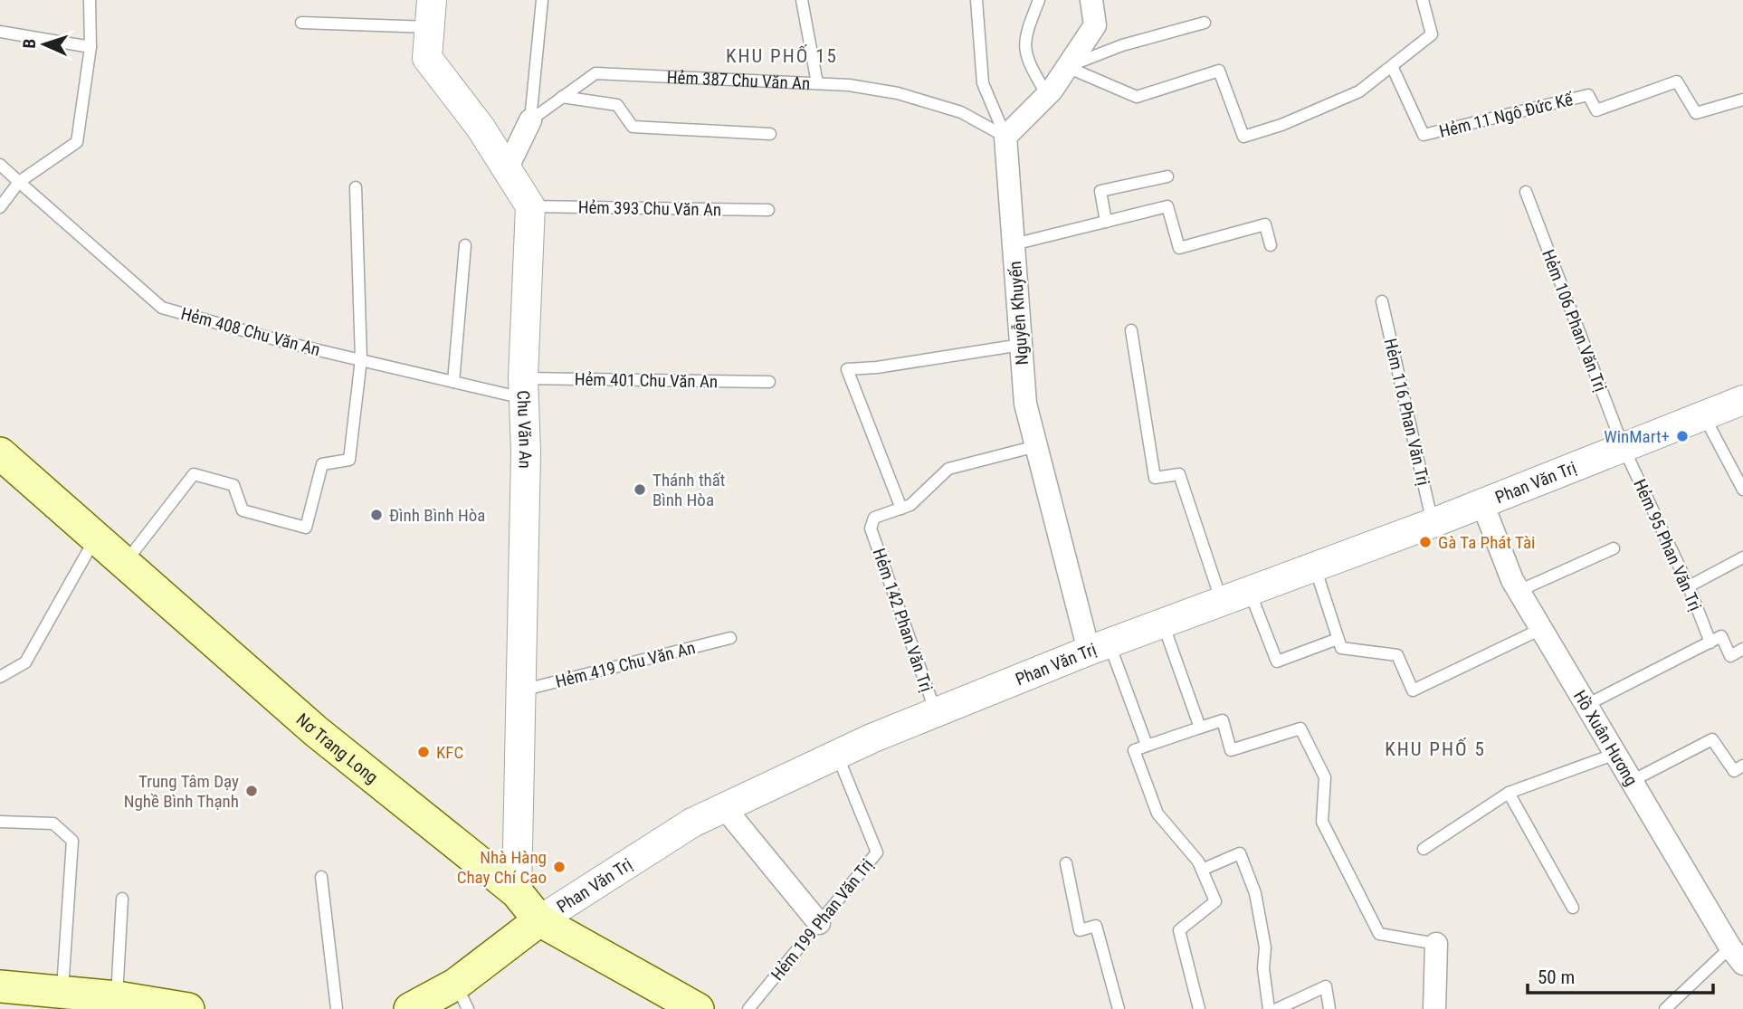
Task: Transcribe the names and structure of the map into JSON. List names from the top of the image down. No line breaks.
{"streets":{"main road":["Phan Văn Trị","Nơ Trang Long"],"street":["Hẻm 387 Chu Văn An","Nguyễn Khuyến","Chu Văn An","Hồ Xuân Hương"],"lane":["Hẻm 11 Ngô Đức Kế","Hẻm 393 Chu Văn An","Hẻm 106 Phan Văn Trị","Hẻm 408 Chu Văn An","Hẻm 401 Chu Văn An","Hẻm 116 Phan Văn Trị","Hẻm 95 Phan Văn Trị","Hẻm 142 Phan Văn Trị","Hẻm 419 Chu Văn An","Hẻm 199 Phan Văn Trị"]},"crossings":[["Hẻm 387 Chu Văn An","Nguyễn Khuyến"],["Hẻm 393 Chu Văn An","Chu Văn An"],["Nguyễn Khuyến","Phan Văn Trị"],["Hẻm 106 Phan Văn Trị","Phan Văn Trị"],["Hẻm 106 Phan Văn Trị","Hẻm 95 Phan Văn Trị"],["Hẻm 408 Chu Văn An","Hẻm 401 Chu Văn An"],["Hẻm 408 Chu Văn An","Chu Văn An"],["Hẻm 401 Chu Văn An","Chu Văn An"],["Hẻm 116 Phan Văn Trị","Phan Văn Trị"],["Chu Văn An","Hẻm 419 Chu Văn An"],["Chu Văn An","Nơ Trang Long"],["Phan Văn Trị","Hẻm 95 Phan Văn Trị"],["Phan Văn Trị","Hẻm 142 Phan Văn Trị"],["Phan Văn Trị","Hồ Xuân Hương"],["Phan Văn Trị","Nơ Trang Long"],["Phan Văn Trị","Hẻm 199 Phan Văn Trị"]],"districts":["KHU PHỐ 15","KHU PHỐ 5"],"places":["WinMart+","Thánh thất Bình Hòa","Đình Bình Hòa","Gà Ta Phát Tài","KFC","Trung Tâm Dạy Nghề Bình Thạnh","Nhà Hàng Chay Chí Cao"],"scale_bar":"50 m","north":"left"}
